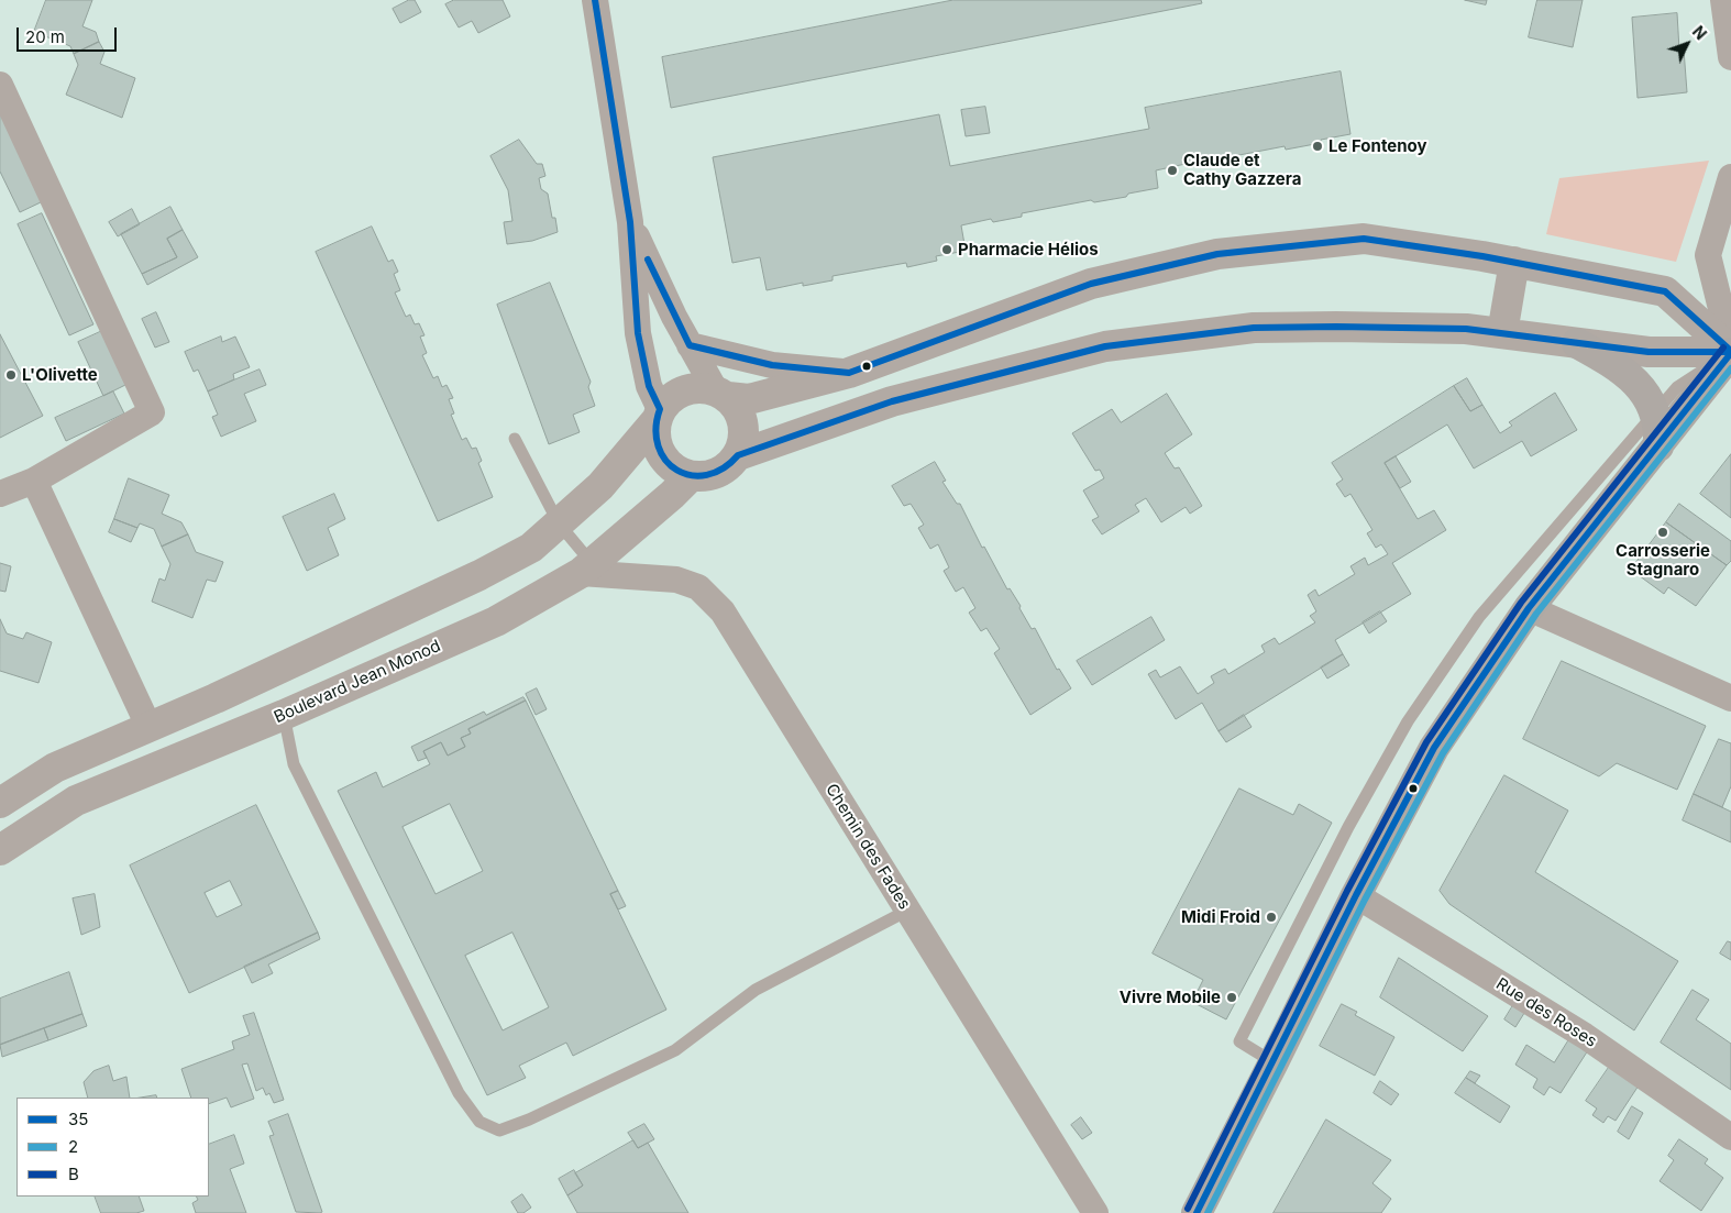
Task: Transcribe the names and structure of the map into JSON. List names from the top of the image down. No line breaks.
{"streets":{"street":["Boulevard Jean Monod","Chemin des Fades","Rue des Roses"]},"crossings":[["Boulevard Jean Monod","Chemin des Fades"]],"places":["Le Fontenoy","Claude et Cathy Gazzera","Pharmacie Hélios","L'Olivette","Carrosserie Stagnaro","Midi Froid","Vivre Mobile"],"lines":["transit line 35","transit line B","transit line 2"],"legend":["35","2","B"],"scale_bar":"20 m","north":"top right"}
